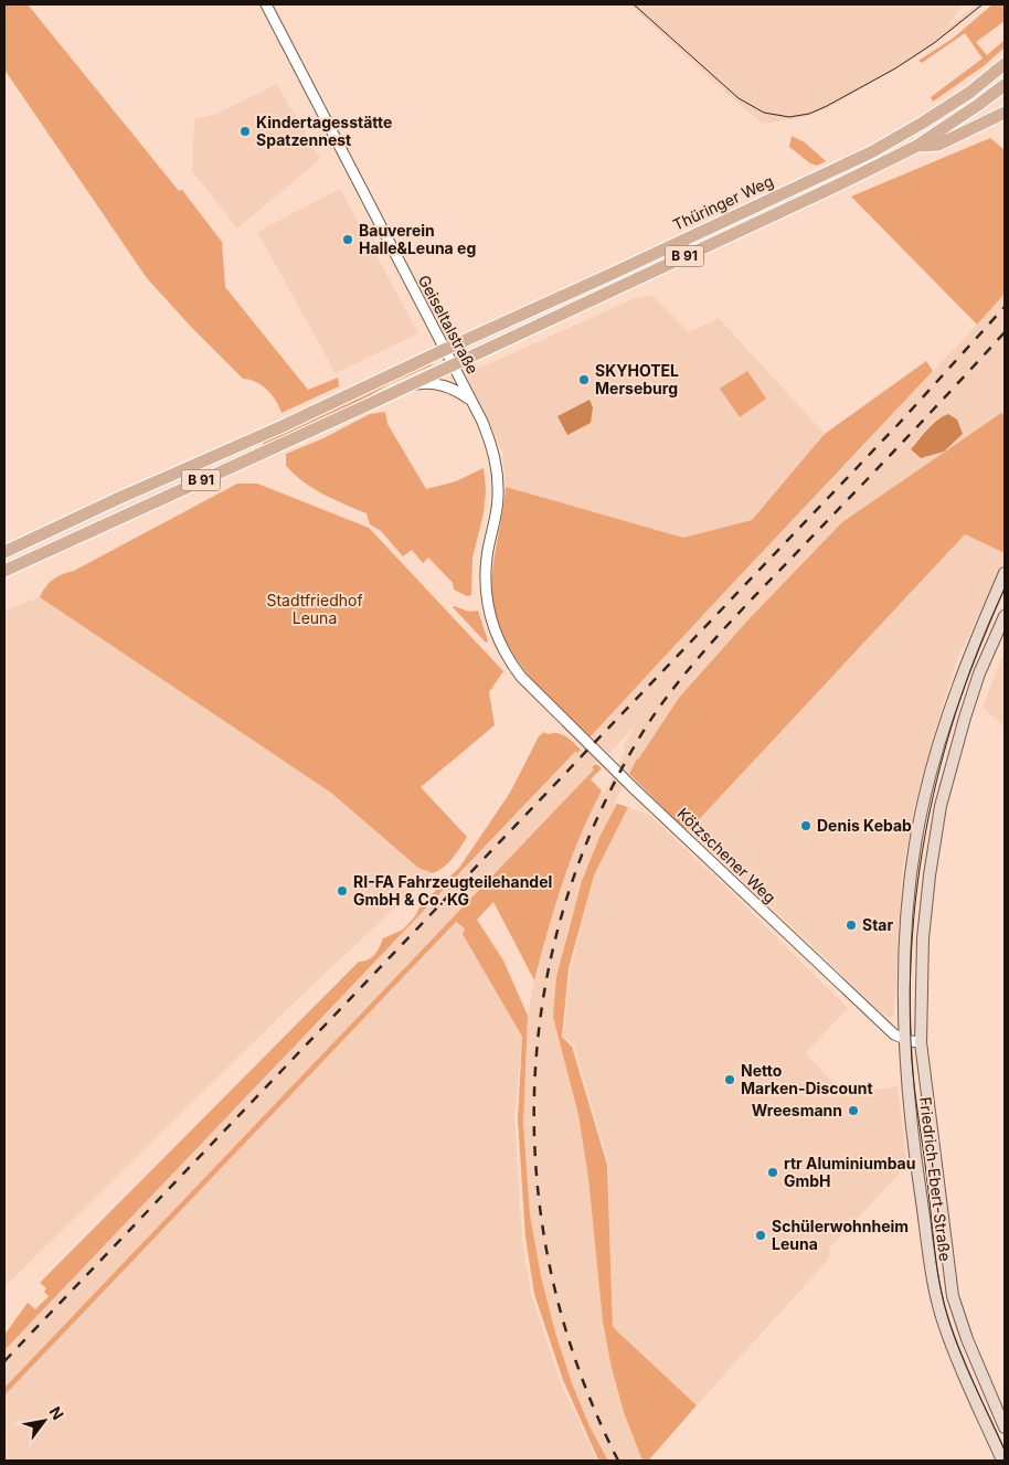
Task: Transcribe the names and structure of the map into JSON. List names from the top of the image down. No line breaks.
{"streets":{"main road":["Thüringer Weg","B 91","Friedrich-Ebert-Straße"],"street":["Geiseltalstraße","Kötzschener Weg"]},"crossings":[["Thüringer Weg","B 91"],["Thüringer Weg","Geiseltalstraße"],["B 91","Geiseltalstraße"],["Geiseltalstraße","Kötzschener Weg"],["Kötzschener Weg","Friedrich-Ebert-Straße"]],"parks":["Stadtfriedhof Leuna"],"places":["Kindertagesstätte Spatzennest","Bauverein Halle&Leuna eg","SKYHOTEL Merseburg","Denis Kebab","RI-FA Fahrzeugteilehandel GmbH & Co. KG","Star","Netto Marken-Discount","Wreesmann","rtr Aluminiumbau GmbH","Schülerwohnheim Leuna"],"north":"top right"}
